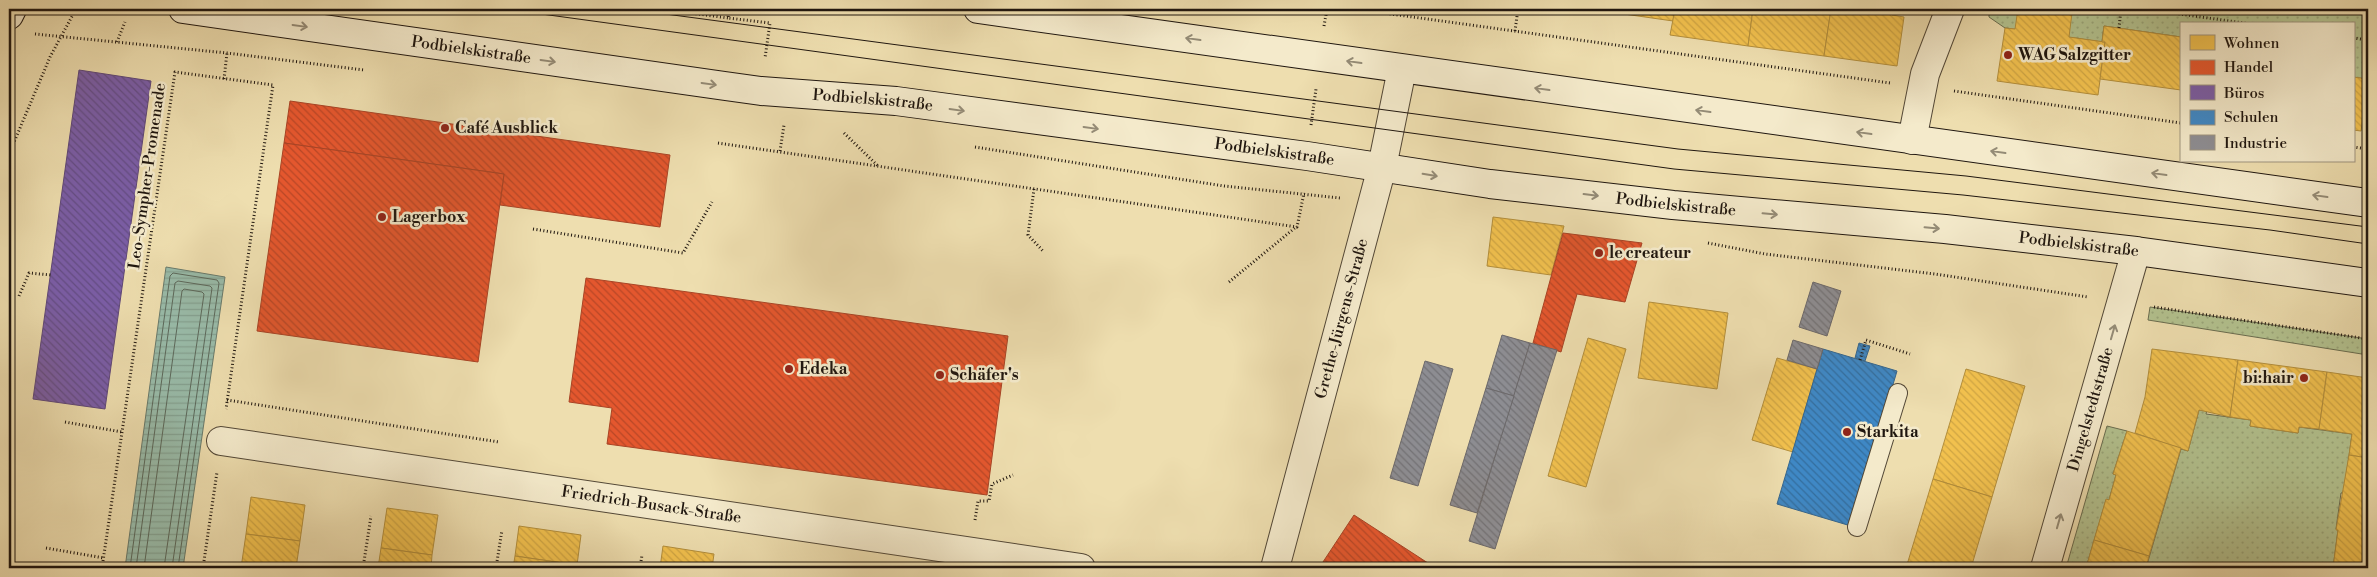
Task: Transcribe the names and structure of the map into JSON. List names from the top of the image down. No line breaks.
{"streets":{"main road":["Podbielskistraße","Grethe-Jürgens-Straße","Dingelstedtstraße","Friedrich-Busack-Straße"],"path":["Leo-Sympher-Promenade"]},"crossings":[["Podbielskistraße","Grethe-Jürgens-Straße"],["Podbielskistraße","Dingelstedtstraße"],["Leo-Sympher-Promenade","Friedrich-Busack-Straße"]],"one_way":["Dingelstedtstraße"],"places":["WAG Salzgitter","Café Ausblick","Lagerbox","le createur","Edeka","Schäfer's","bi:hair","Starkita"],"legend":["Wohnen","Handel","Büros","Schulen","Industrie"]}
